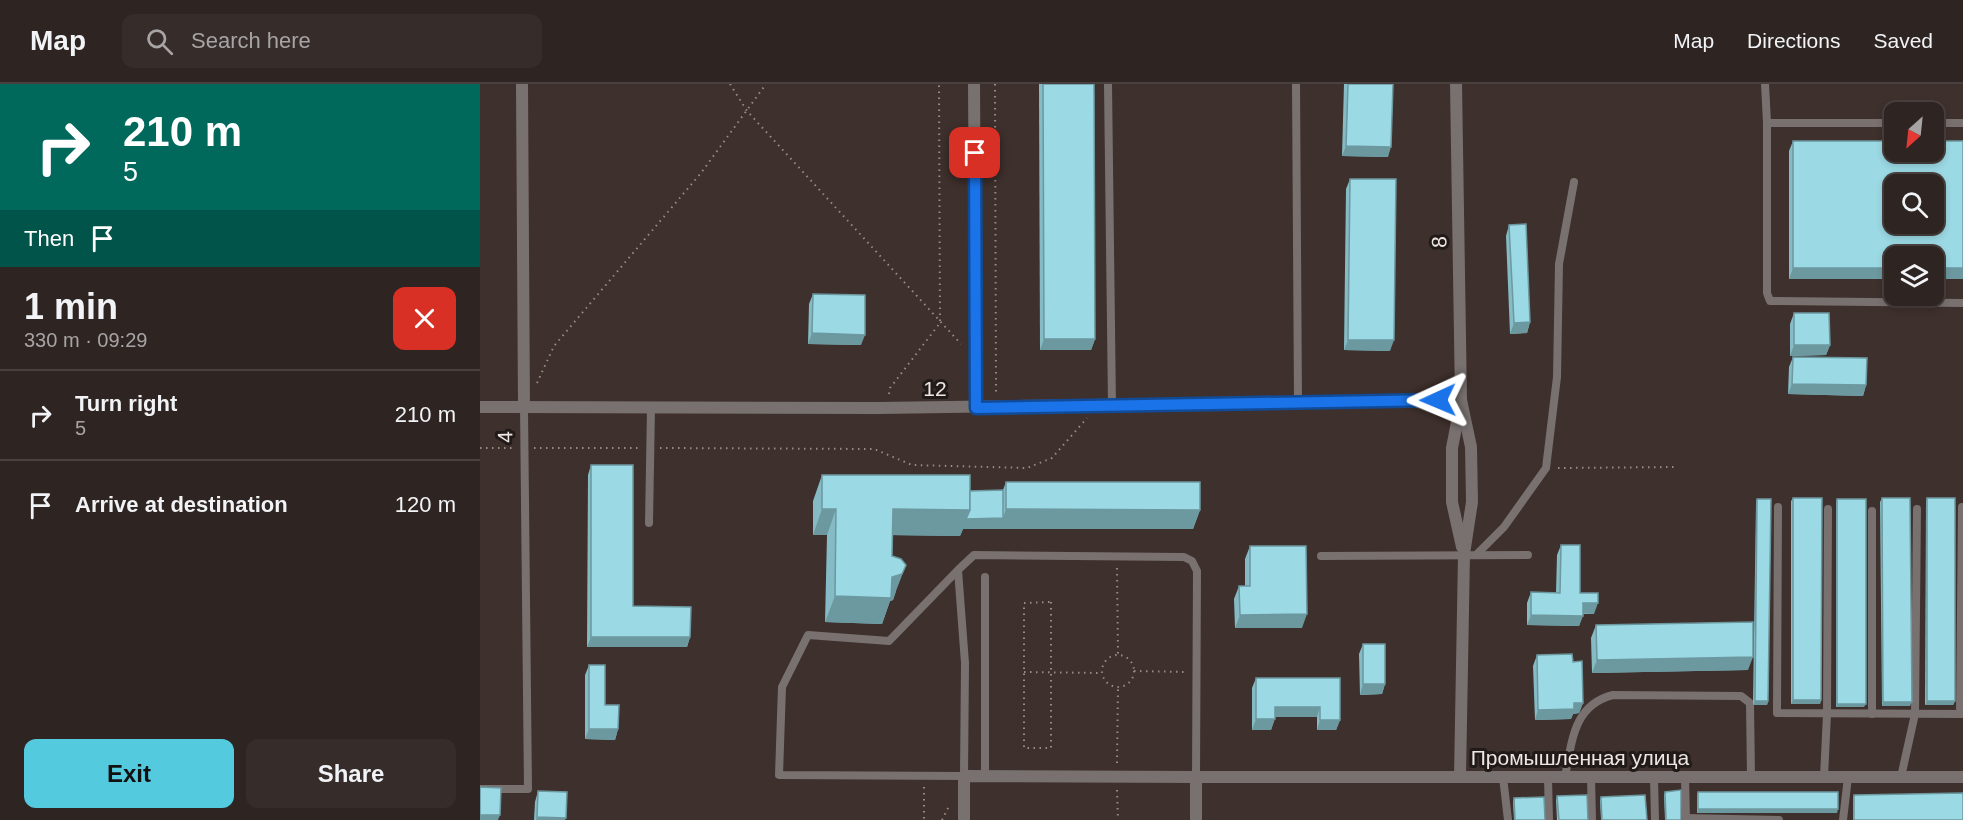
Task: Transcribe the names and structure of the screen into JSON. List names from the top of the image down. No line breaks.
{"streets":{"street":["8","12","4","Промышленная улица"]},"crossings":[["8","12"],["12","4"]],"north":"bottom left","page":{"header":"Map","search":"Search here","nav":["Map","Directions","Saved"],"turn":["210 m","5"],"then":"Then","heading":["1 min","330 m · 09:29"],"list":[{"name":"Turn right","note":"5","value":"210 m"},{"name":"Arrive at destination","value":"120 m"}],"buttons":["Exit","Share"]}}
